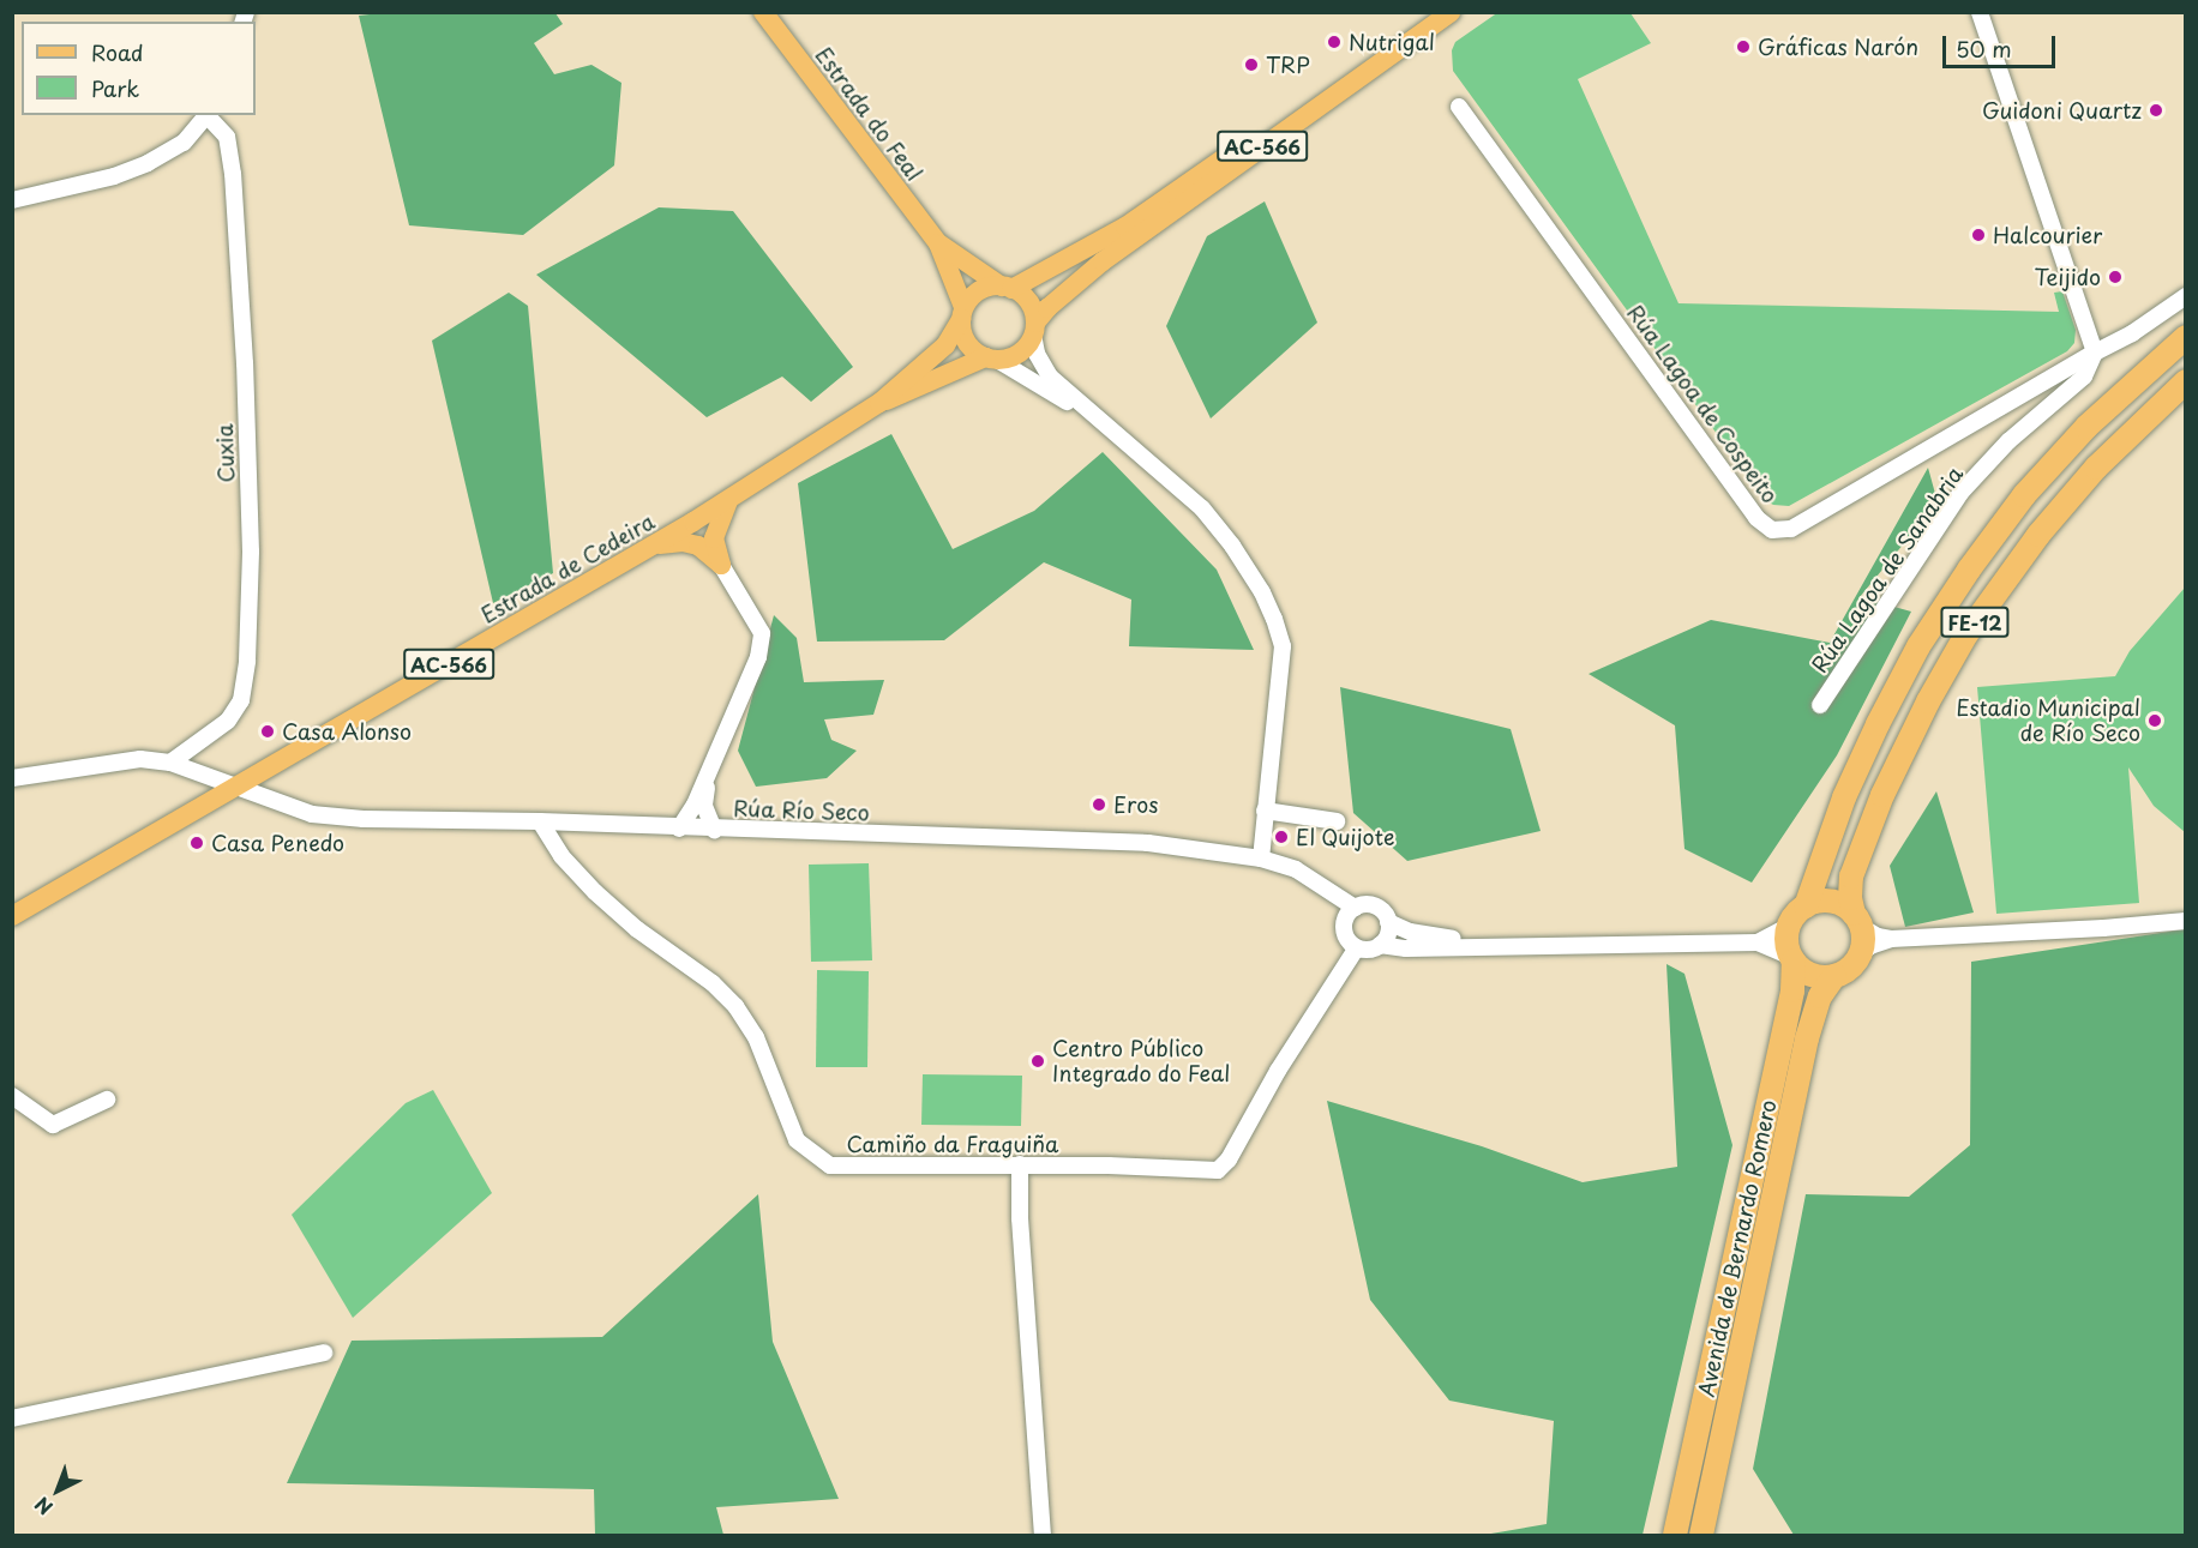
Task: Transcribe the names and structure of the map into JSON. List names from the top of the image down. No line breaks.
{"streets":{"highway":["FE-12","Avenida de Bernardo Romero"],"main road":["Estrada do Feal","AC-566","Estrada de Cedeira"],"street":["Rúa Lagoa de Cospeito","Cuxia","Rúa Lagoa de Sanabria","Rúa Río Seco","Camiño da Fraguiña"]},"crossings":[["Estrada do Feal","AC-566"],["Estrada do Feal","Estrada de Cedeira"],["AC-566","Estrada de Cedeira"],["Rúa Lagoa de Cospeito","Rúa Lagoa de Sanabria"],["Cuxia","Rúa Río Seco"],["Estrada de Cedeira","Rúa Río Seco"],["FE-12","Avenida de Bernardo Romero"],["Rúa Río Seco","Camiño da Fraguiña"]],"places":["Nutrigal","Gráficas Narón","TRP","Guidoni Quartz","Halcourier","Teijido","Estadio Municipal de Río Seco","Casa Alonso","Eros","El Quijote","Casa Penedo","Centro Público Integrado do Feal"],"legend":["Road","Park"],"scale_bar":"50 m","north":"bottom left"}
